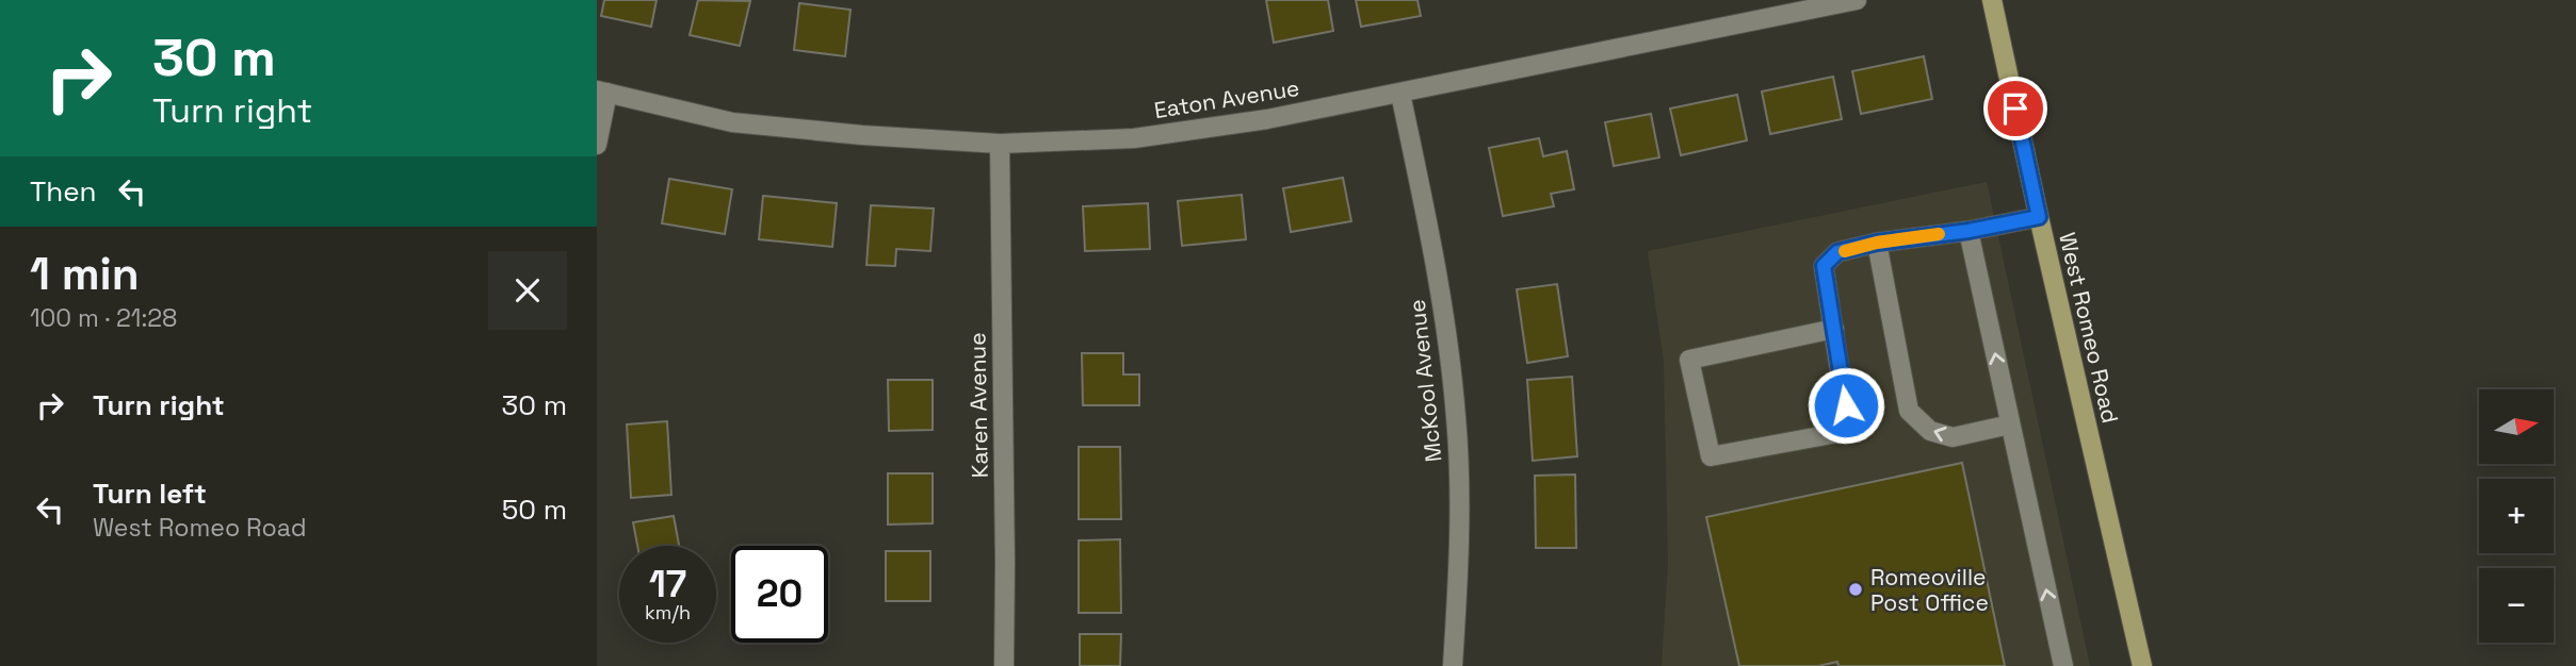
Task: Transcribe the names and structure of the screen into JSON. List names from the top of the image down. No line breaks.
{"streets":{"main road":["West Romeo Road"],"street":["Eaton Avenue","McKool Avenue","Karen Avenue"]},"crossings":[["Eaton Avenue","McKool Avenue"],["Eaton Avenue","Karen Avenue"]],"places":["Romeoville Post Office"],"north":"right","page":{"turn":["30 m","Turn right"],"then":"Then","heading":["1 min","100 m · 21:28"],"list":[{"name":"Turn right","value":"30 m"},{"name":"Turn left","note":"West Romeo Road","value":"50 m"}],"map_buttons":["+","−"],"speed":"17 km/h","limit":"20"}}
